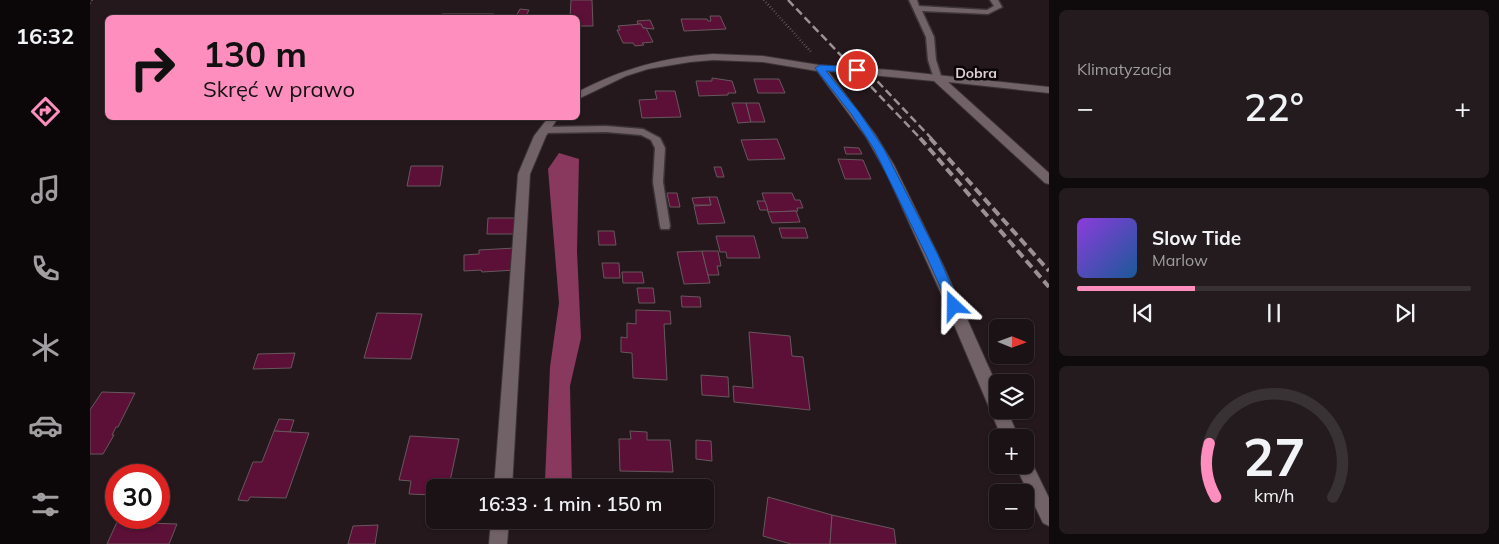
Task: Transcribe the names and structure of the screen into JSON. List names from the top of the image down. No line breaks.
{"districts":["Dobra"],"north":"right","page":{"tabs":"16:32","tile":"Klimatyzacja","turn":["130 m","Skręć w prawo"],"heat":["−","22°","+"],"song":["Slow Tide","Marlow"],"map_buttons":["+","−"],"limit":"30","trip":"16:33 · 1 min · 150 m","gauge":["27","km/h"]}}
